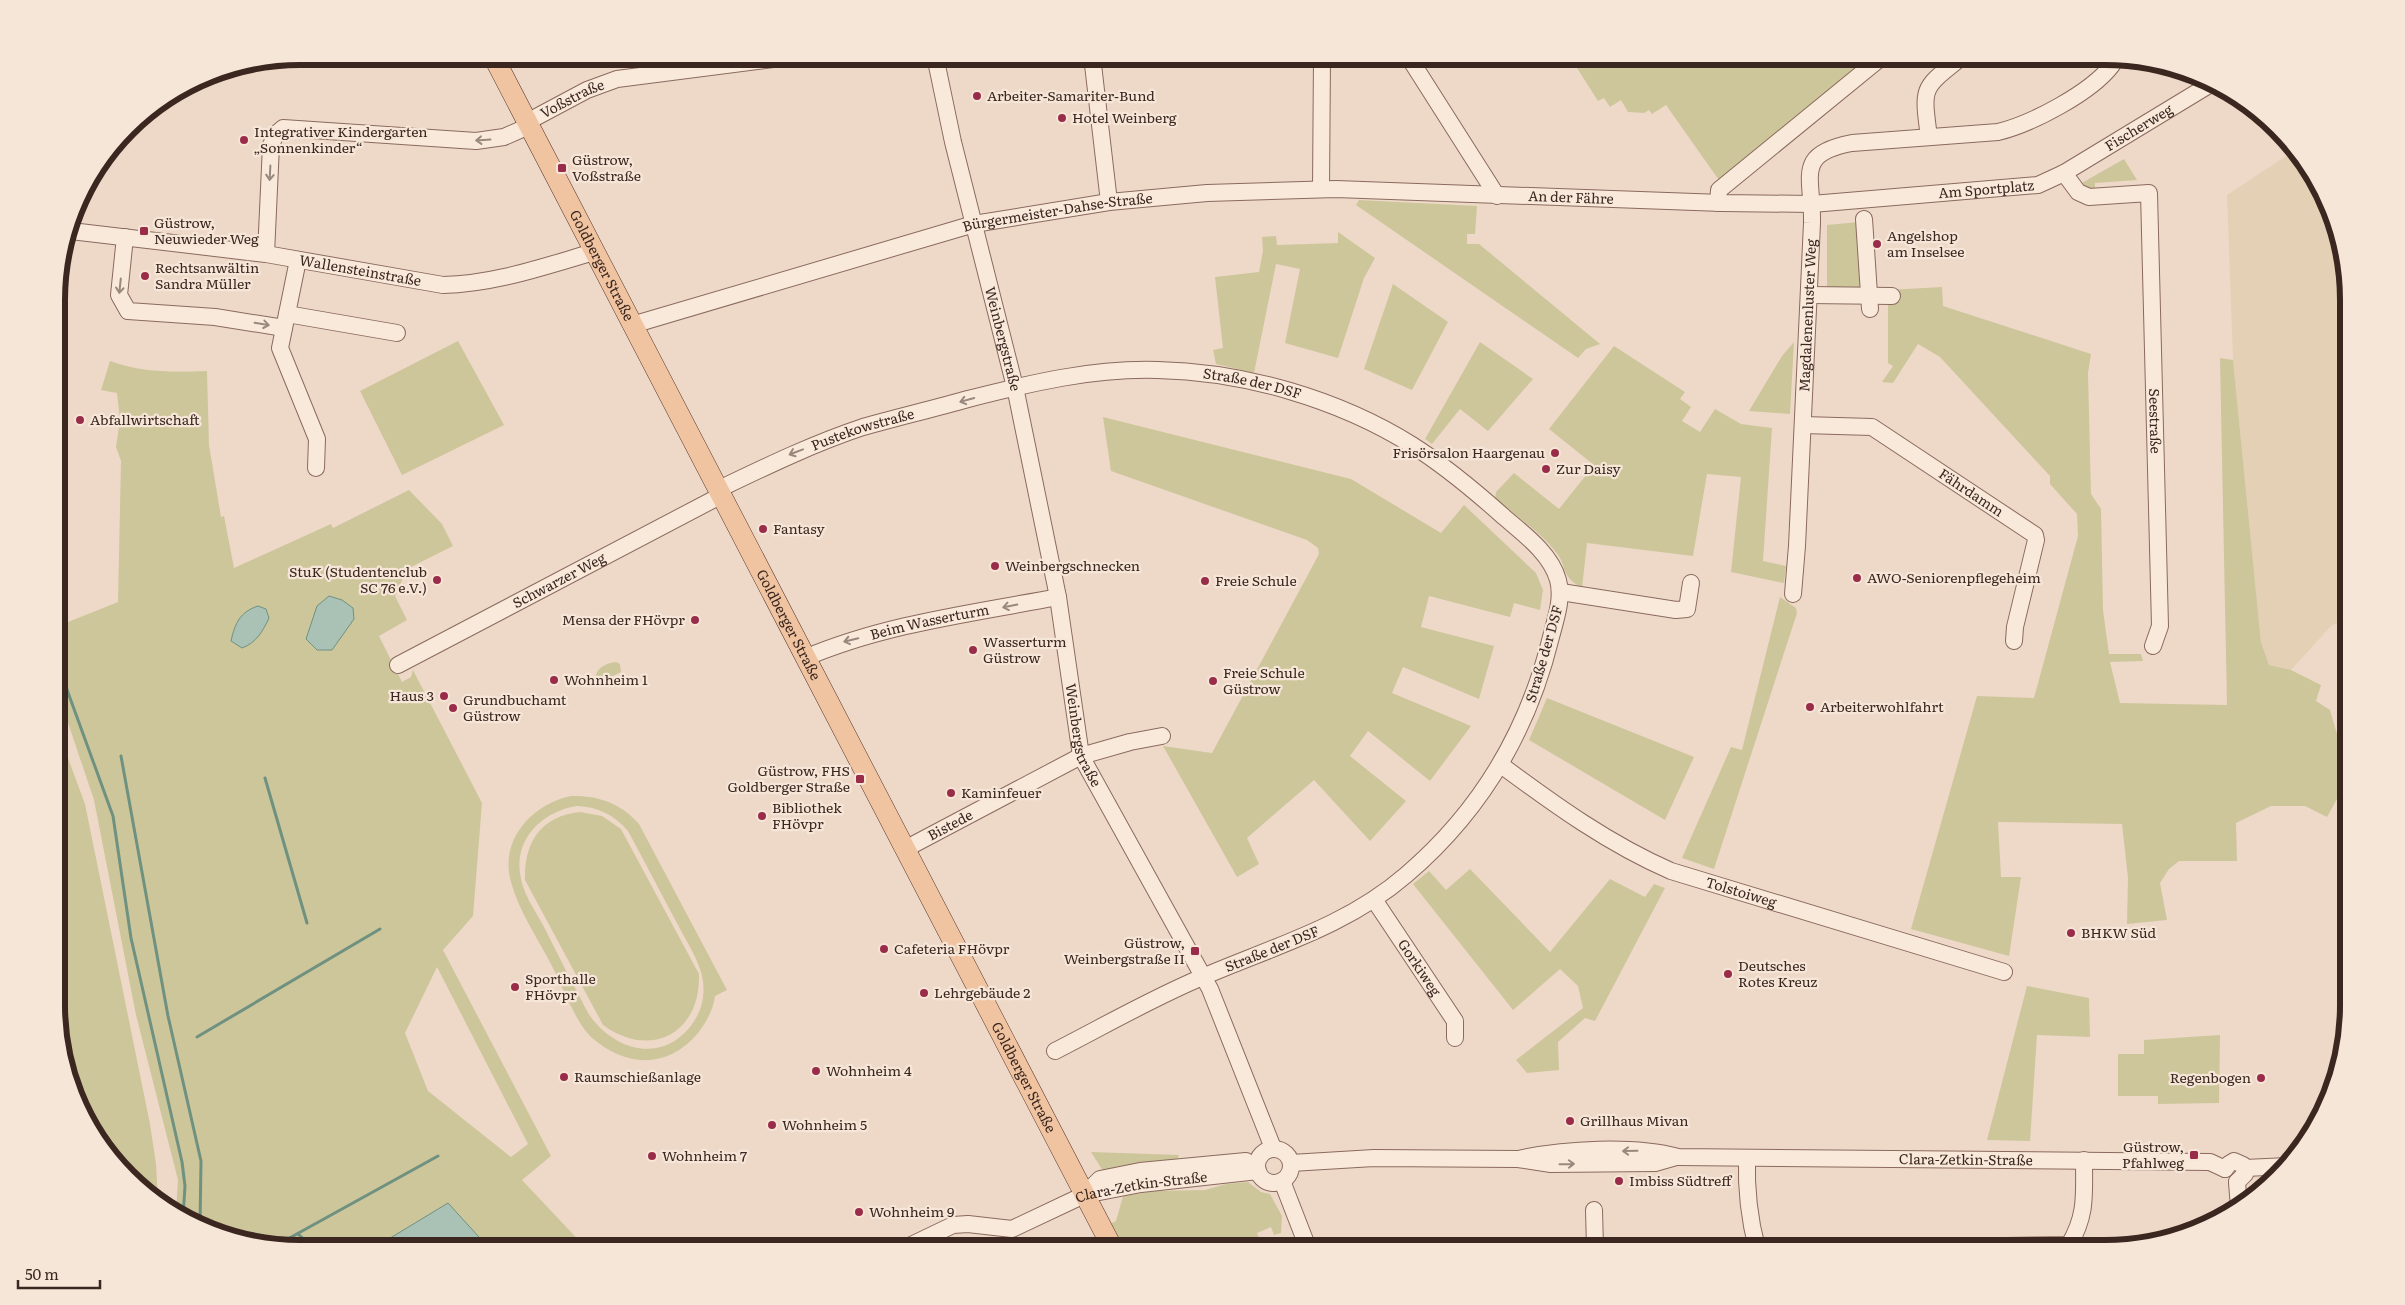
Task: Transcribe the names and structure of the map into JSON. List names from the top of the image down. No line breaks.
{"streets":{"main road":["Goldberger Straße"],"street":["Voßstraße","Fischerweg","Am Sportplatz","An der Fähre","Bürgermeister-Dahse-Straße","Wallensteinstraße","Magdalenenluster Weg","Weinbergstraße","Straße der DSF","Seestraße","Pustekowstraße","Fährdamm","Schwarzer Weg","Beim Wasserturm","Bistede","Tolstoiweg","Gorkiweg","Clara-Zetkin-Straße"]},"crossings":[["Voßstraße","Goldberger Straße"],["Voßstraße","Wallensteinstraße"],["Fischerweg","Am Sportplatz"],["Fischerweg","Seestraße"],["Am Sportplatz","An der Fähre"],["Am Sportplatz","Magdalenenluster Weg"],["Am Sportplatz","Seestraße"],["An der Fähre","Bürgermeister-Dahse-Straße"],["An der Fähre","Magdalenenluster Weg"],["Bürgermeister-Dahse-Straße","Goldberger Straße"],["Bürgermeister-Dahse-Straße","Weinbergstraße"],["Goldberger Straße","Wallensteinstraße"],["Goldberger Straße","Pustekowstraße"],["Goldberger Straße","Schwarzer Weg"],["Goldberger Straße","Beim Wasserturm"],["Goldberger Straße","Bistede"],["Goldberger Straße","Clara-Zetkin-Straße"],["Magdalenenluster Weg","Fährdamm"],["Weinbergstraße","Straße der DSF"],["Weinbergstraße","Pustekowstraße"],["Weinbergstraße","Beim Wasserturm"],["Weinbergstraße","Bistede"],["Weinbergstraße","Clara-Zetkin-Straße"],["Straße der DSF","Pustekowstraße"],["Straße der DSF","Tolstoiweg"],["Straße der DSF","Gorkiweg"],["Pustekowstraße","Schwarzer Weg"]],"one_way":["Pustekowstraße","Beim Wasserturm"],"places":{"other":["Arbeiter-Samariter-Bund","Hotel Weinberg","Integrativer Kindergarten „Sonnenkinder“","Angelshop am Inselsee","Rechtsanwältin Sandra Müller","Abfallwirtschaft","Frisörsalon Haargenau","Zur Daisy","Fantasy","Weinbergschnecken","AWO-Seniorenpflegeheim","StuK (Studentenclub SC 76 e.V.)","Freie Schule","Mensa der FHövpr","Wasserturm Güstrow","Wohnheim 1","Freie Schule Güstrow","Haus 3","Arbeiterwohlfahrt","Grundbuchamt Güstrow","Kaminfeuer","Bibliothek FHövpr","BHKW Süd","Cafeteria FHövpr","Deutsches Rotes Kreuz","Sporthalle FHövpr","Lehrgebäude 2","Wohnheim 4","Raumschießanlage","Regenbogen","Grillhaus Mivan","Wohnheim 5","Wohnheim 7","Imbiss Südtreff","Wohnheim 9"],"transit":["Güstrow, Voßstraße","Güstrow, Neuwieder Weg","Güstrow, FHS Goldberger Straße","Güstrow, Weinbergstraße II","Güstrow, Pfahlweg"]},"scale_bar":"50 m"}
